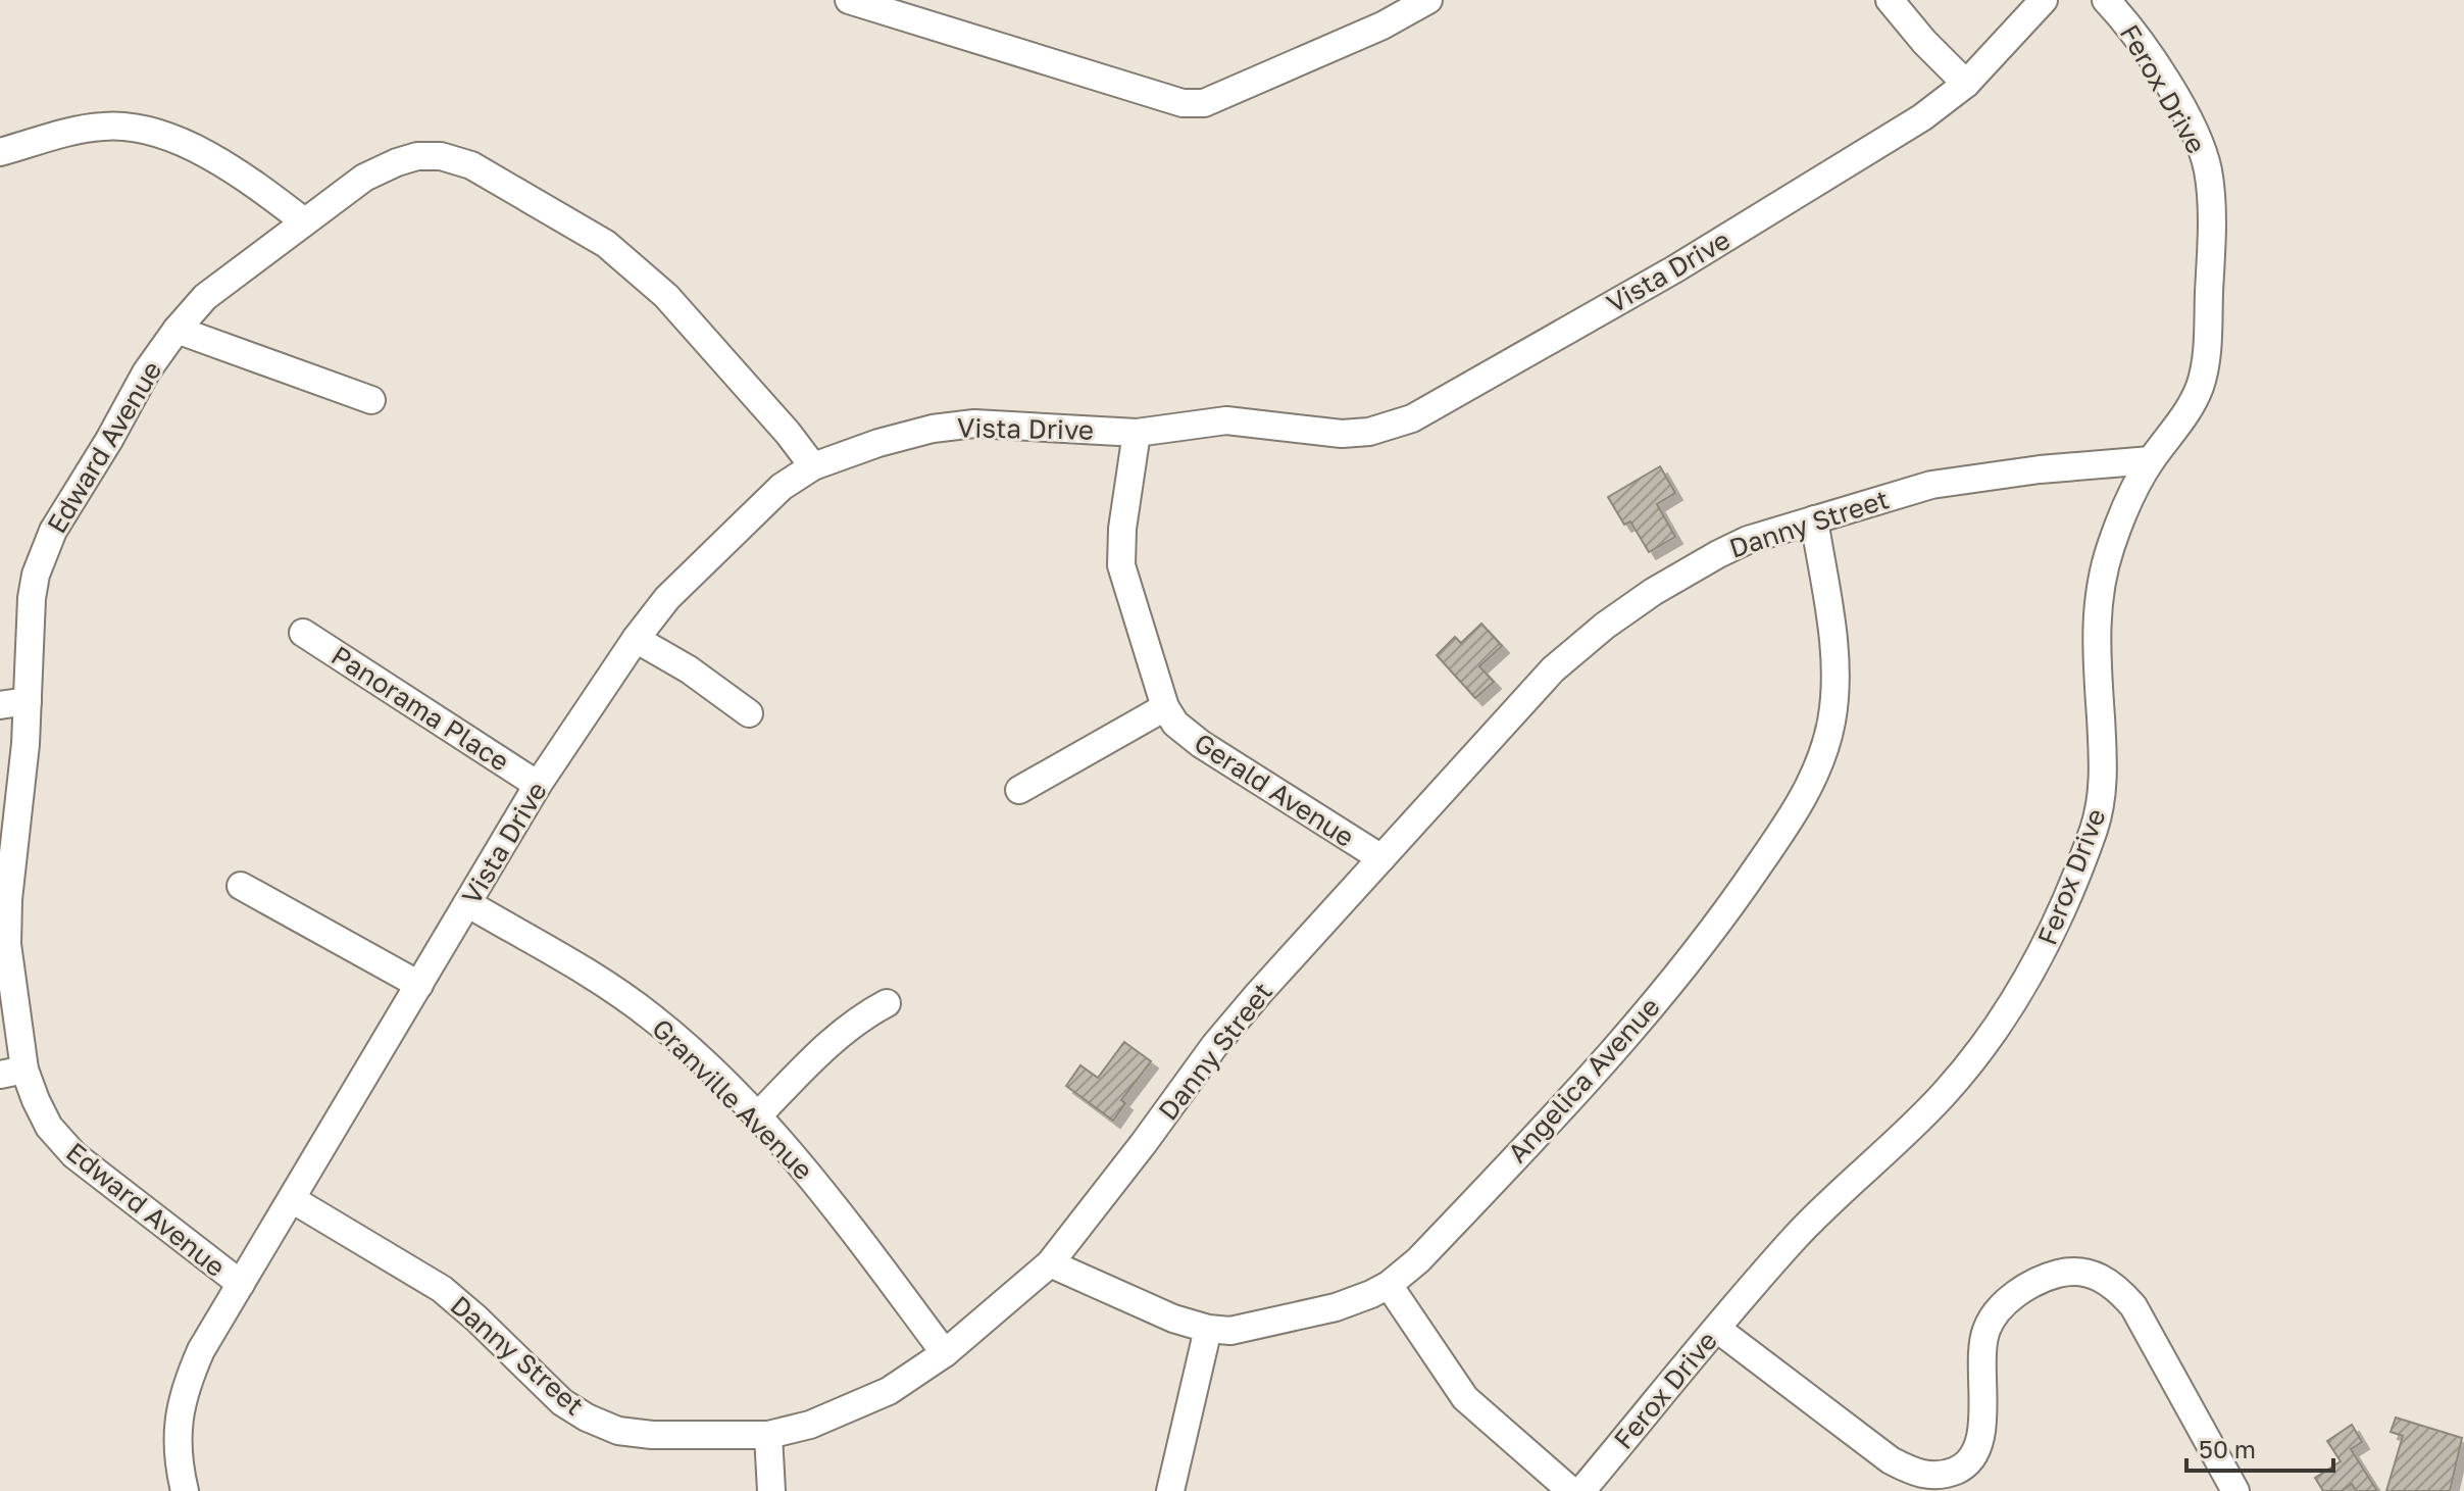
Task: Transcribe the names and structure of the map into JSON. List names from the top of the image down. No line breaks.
{"streets":{"street":["Ferox Drive","Vista Drive","Edward Avenue","Danny Street","Panorama Place","Gerald Avenue","Angelica Avenue","Granville Avenue"]},"crossings":[["Ferox Drive","Danny Street"],["Vista Drive","Edward Avenue"],["Vista Drive","Danny Street"],["Vista Drive","Panorama Place"],["Vista Drive","Gerald Avenue"],["Vista Drive","Granville Avenue"],["Danny Street","Gerald Avenue"],["Danny Street","Angelica Avenue"],["Danny Street","Granville Avenue"]],"scale_bar":"50 m"}
